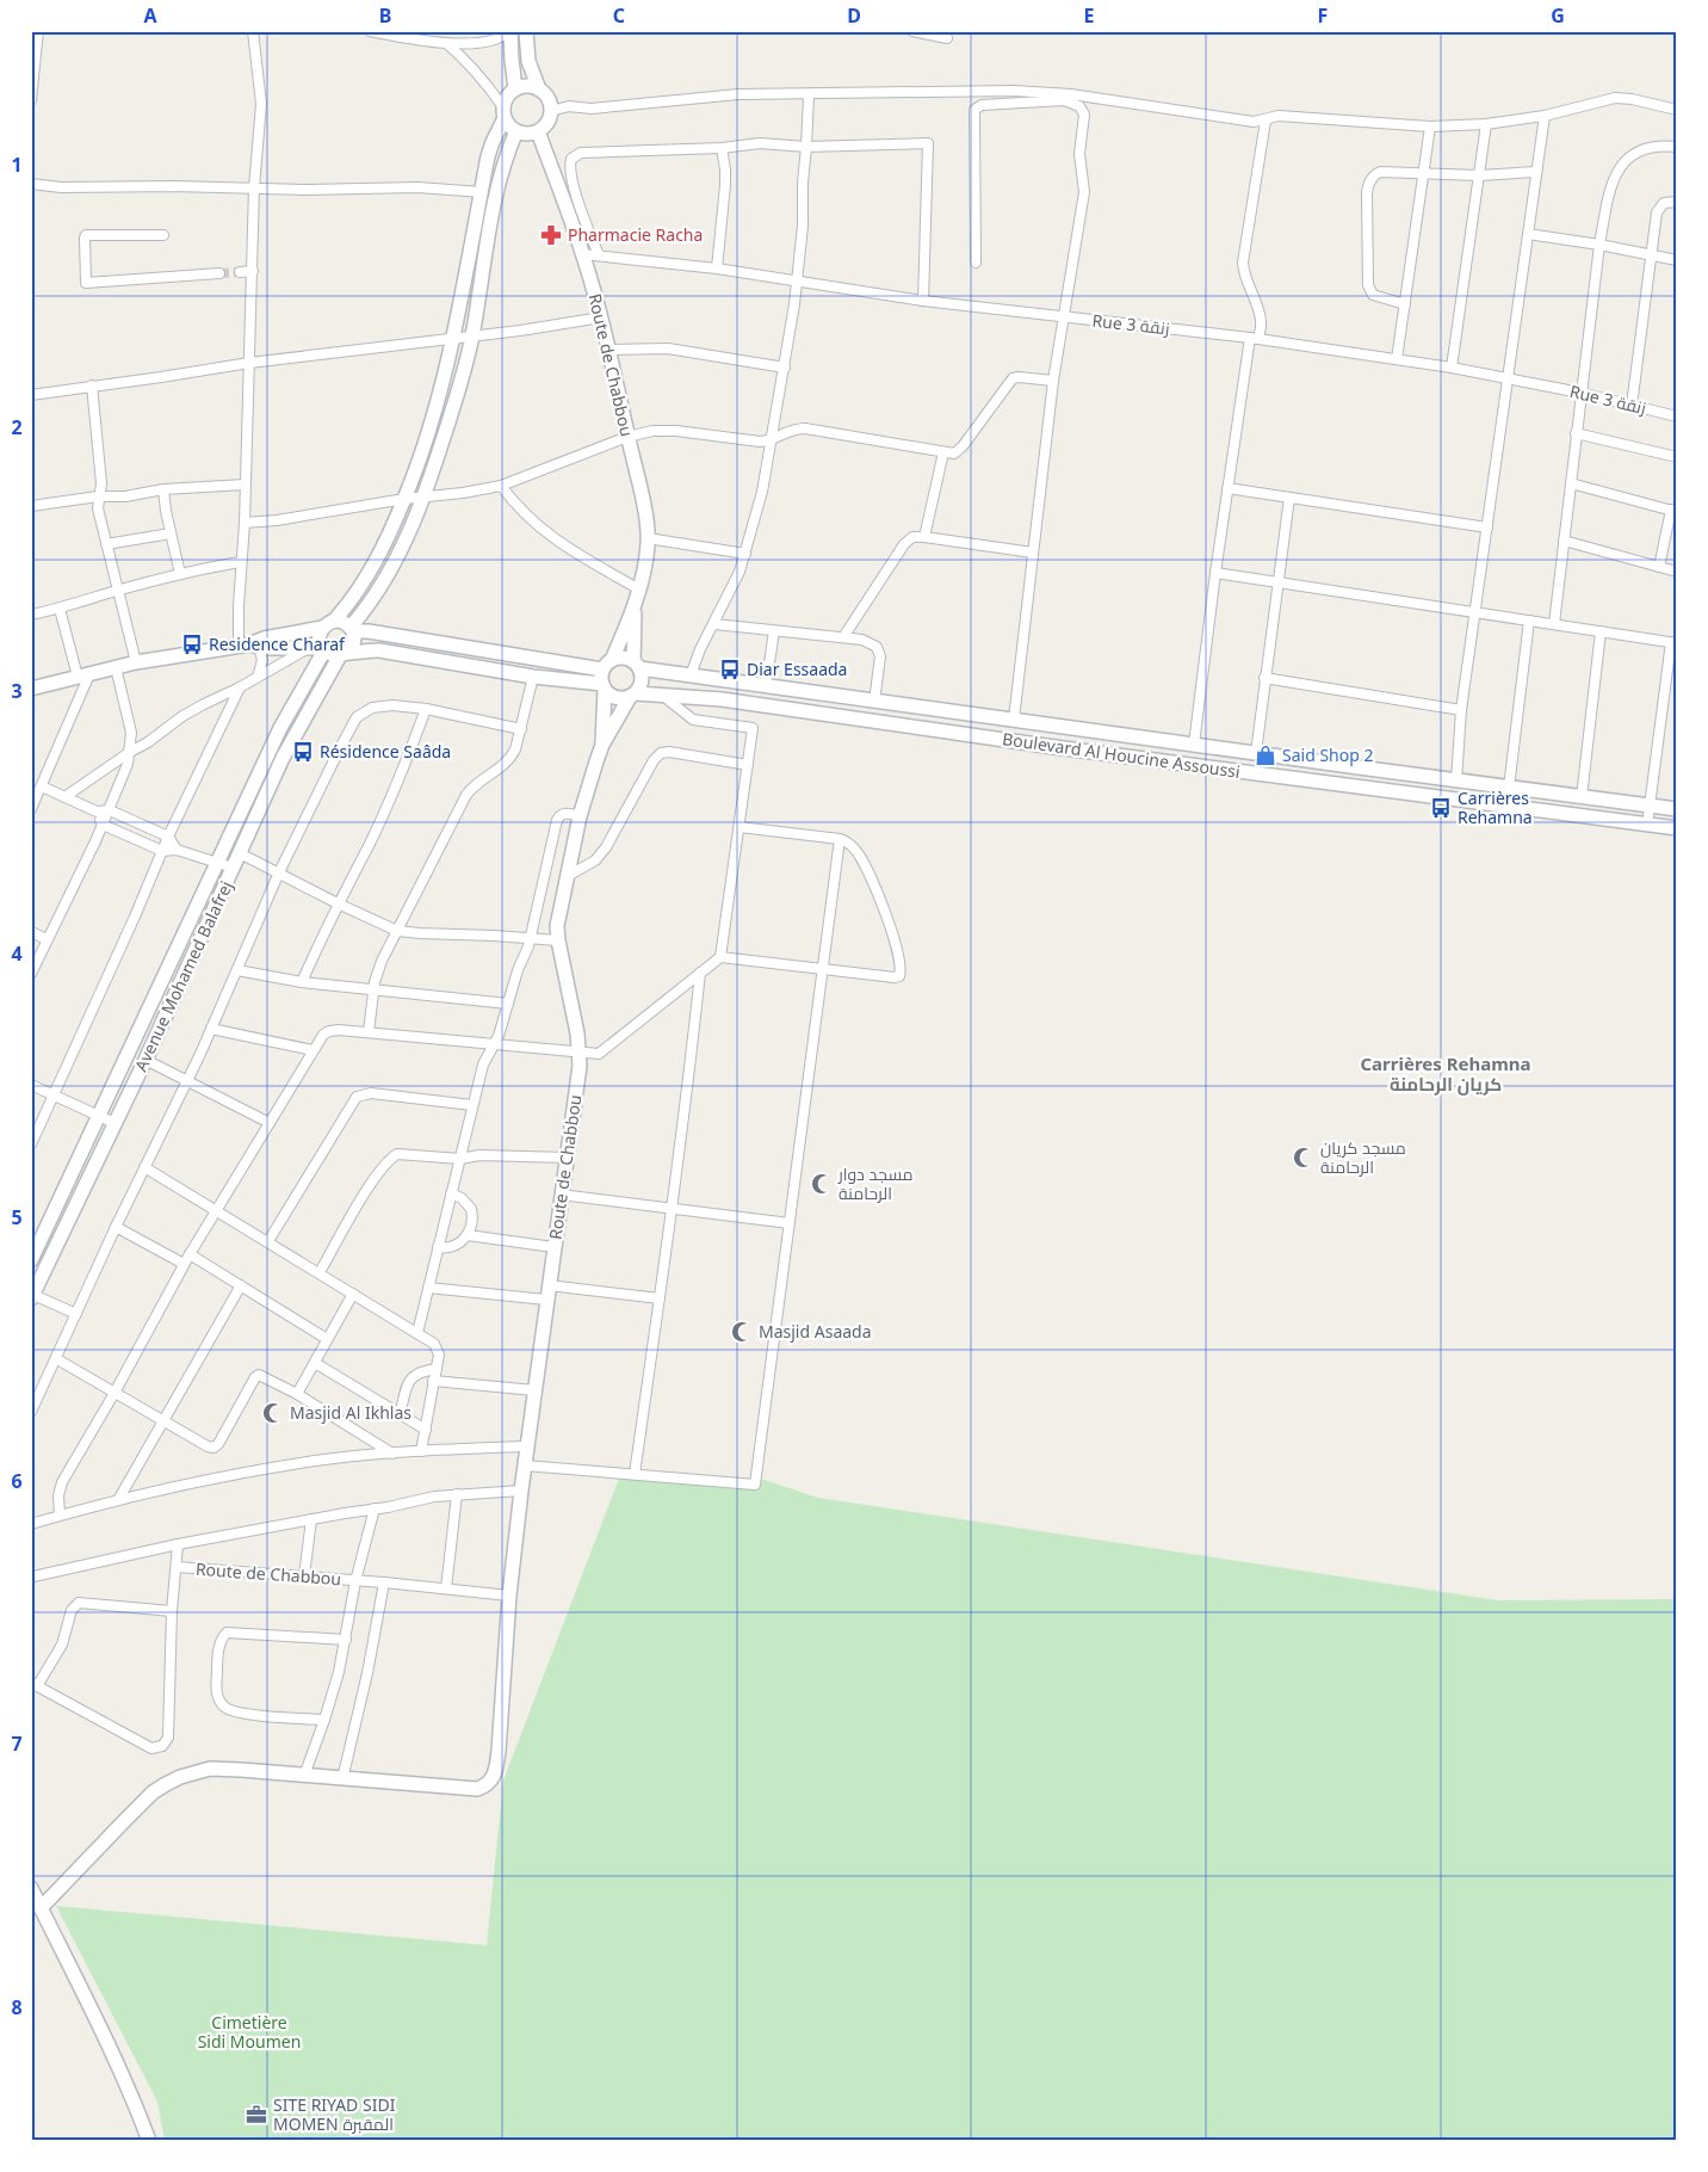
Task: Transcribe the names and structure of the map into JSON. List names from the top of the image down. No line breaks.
{"streets":{"street":["Rue 3 زنقة","Route de Chabbou","Boulevard Al Houcine Assoussi","Avenue Mohamed Balafrej"]},"crossings":[["Rue 3 زنقة","Route de Chabbou"],["Route de Chabbou","Boulevard Al Houcine Assoussi"]],"districts":["Carrières Rehamna كريان الرحامنة"],"parks":["Cimetière Sidi Moumen"],"places":{"pharmacy":["Pharmacie Racha"],"bus stop":["Residence Charaf","Diar Essaada","Résidence Saâda","Carrières Rehamna"],"shop":["Said Shop 2"],"mosque":["مسجد كريان الرحامنة","مسجد دوار الرحامنة","Masjid Asaada","Masjid Al Ikhlas"],"office":["SITE RIYAD SIDI MOMEN المقبرة"]},"grid":{"columns":["A","B","C","D","E","F","G"],"rows":["1","2","3","4","5","6","7","8"]}}
